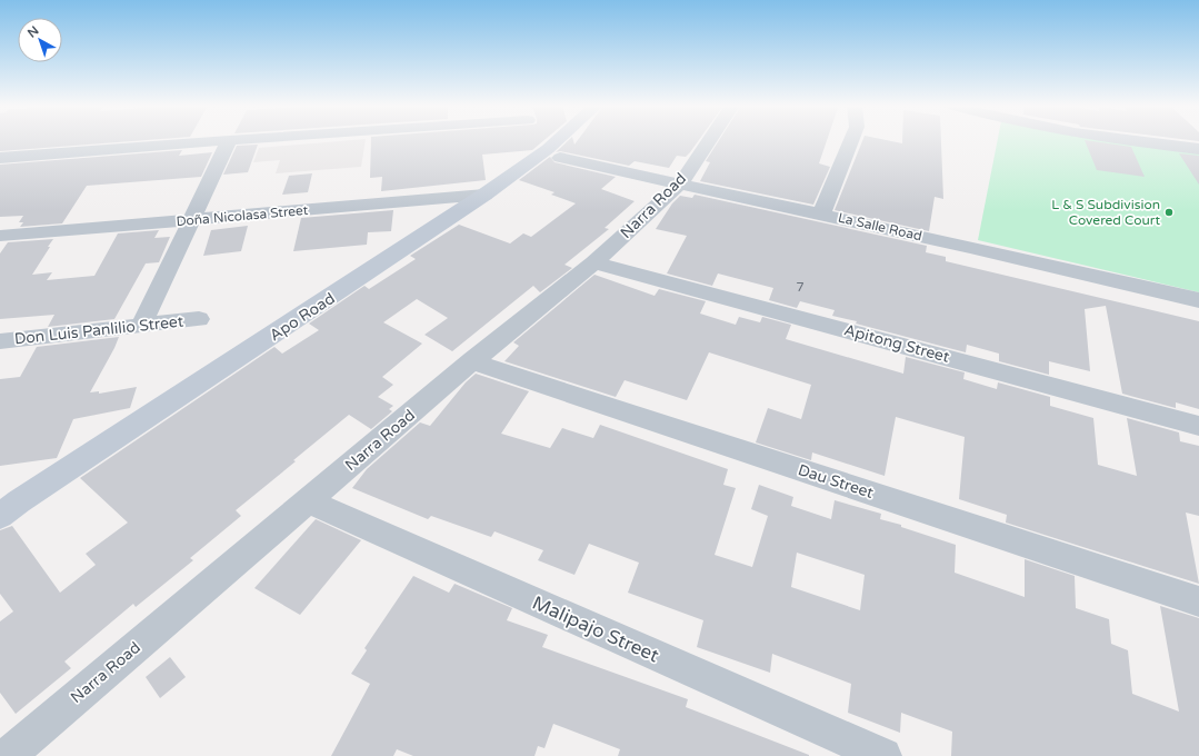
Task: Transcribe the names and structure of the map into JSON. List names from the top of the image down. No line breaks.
{"streets":{"street":["Narra Road","Doña Nicolasa Street","La Salle Road","Apo Road","Don Luis Panlilio Street","Apitong Street","Dau Street","Malipajo Street"]},"crossings":[["Narra Road","La Salle Road"],["Narra Road","Apitong Street"],["Narra Road","Dau Street"],["Narra Road","Malipajo Street"],["Doña Nicolasa Street","Apo Road"]],"places":["L & S Subdivision Covered Court"],"house_numbers":["7"],"north":"top left"}
